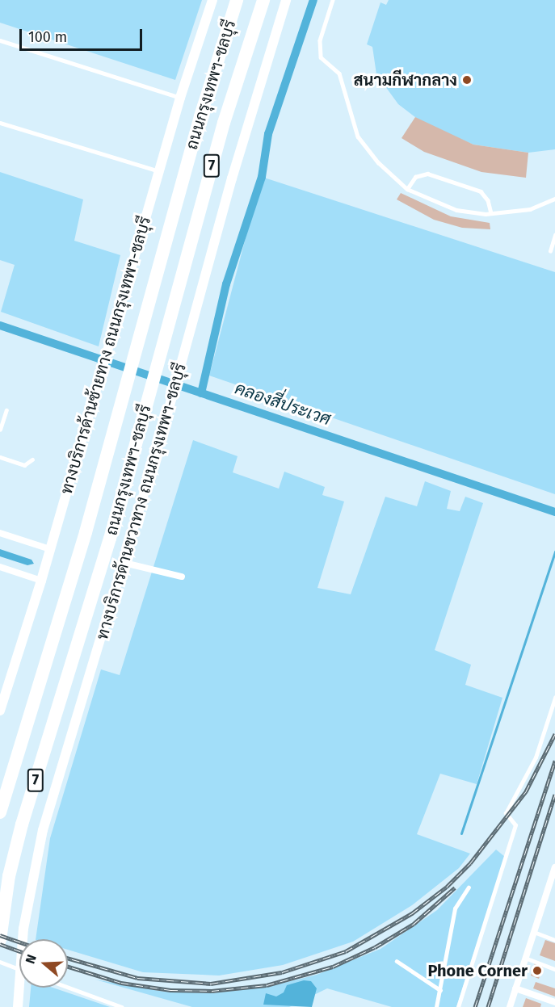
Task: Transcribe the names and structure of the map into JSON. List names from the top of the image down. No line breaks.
{"streets":{"highway":["ถนนกรุงเทพฯ-ชลบุรี","7"],"main road":["ทางบริการด้านซ้ายทาง ถนนกรุงเทพฯ-ชลบุรี","ทางบริการด้านขวาทาง ถนนกรุงเทพฯ-ชลบุรี"]},"water":["คลองสี่ประเวศ"],"places":["สนามกีฬากลาง","Phone Corner"],"scale_bar":"100 m","north":"left"}
